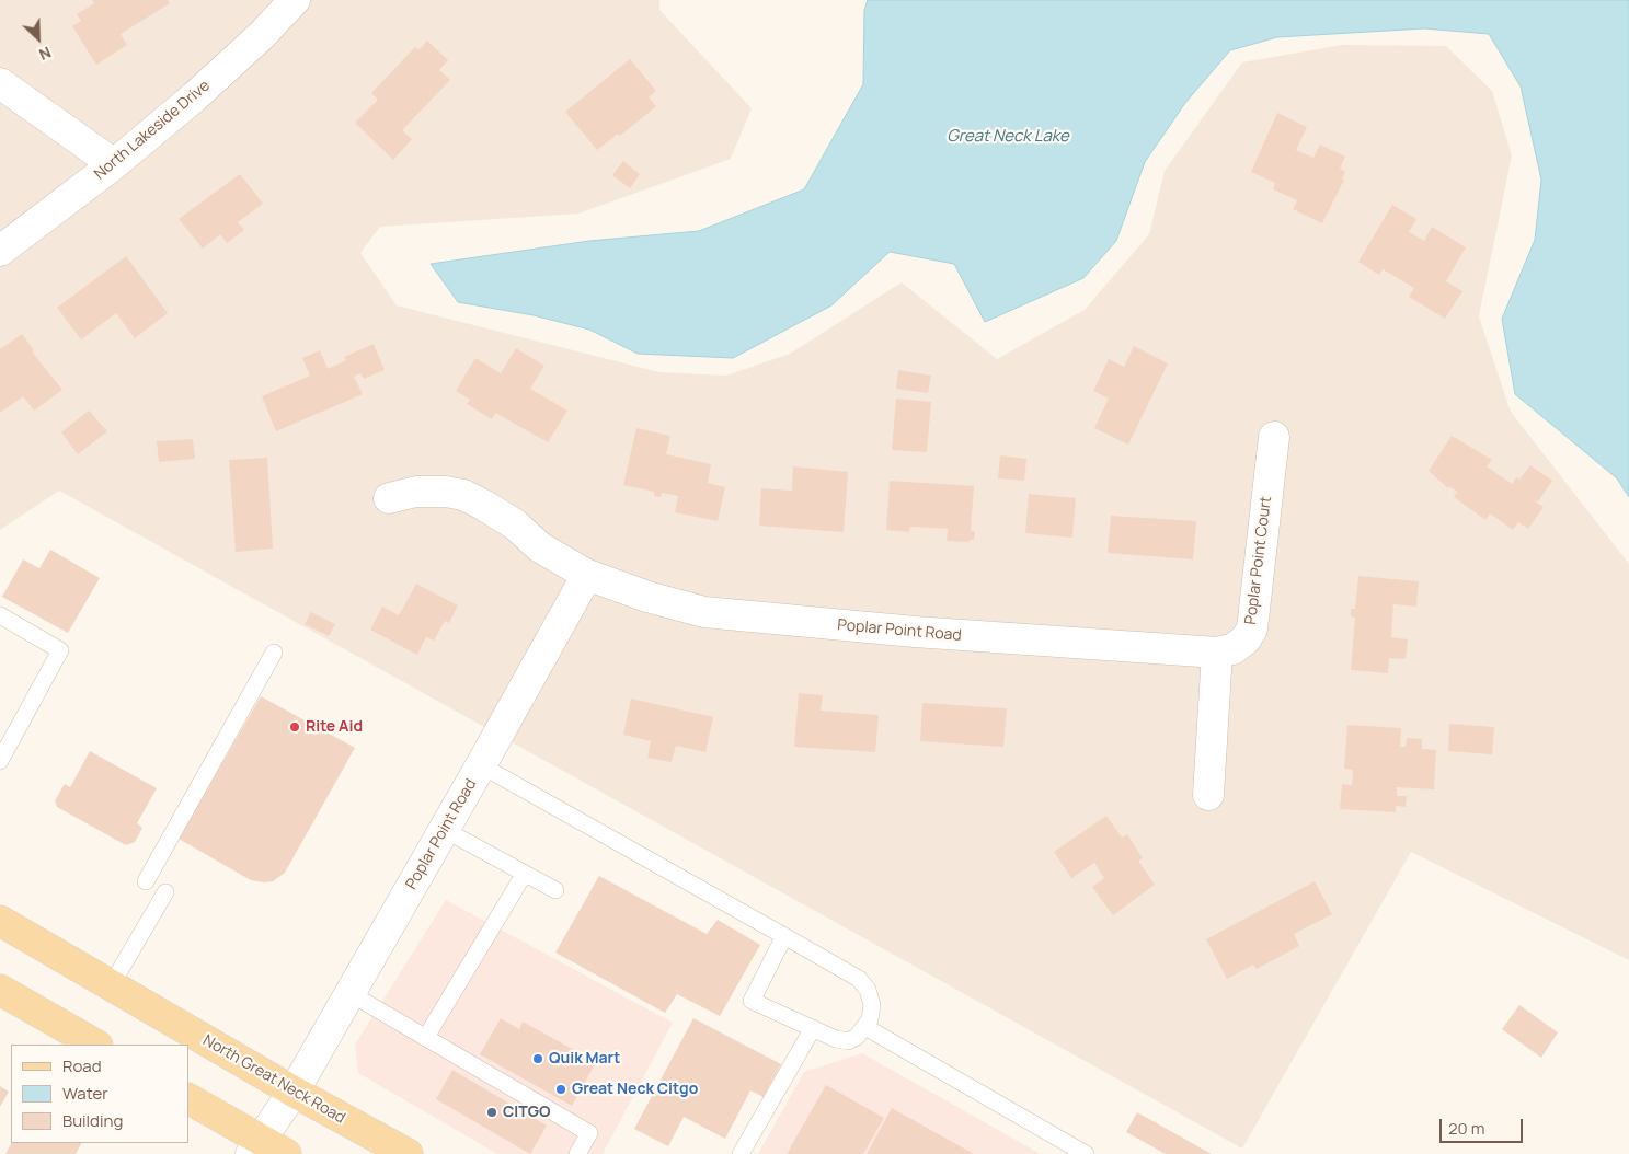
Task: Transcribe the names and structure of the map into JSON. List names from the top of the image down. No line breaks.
{"streets":{"main road":["North Great Neck Road"],"street":["North Lakeside Drive","Poplar Point Court","Poplar Point Road"]},"crossings":[["Poplar Point Court","Poplar Point Road"],["Poplar Point Road","North Great Neck Road"]],"water":["Great Neck Lake"],"places":["Rite Aid","Quik Mart","Great Neck Citgo","CITGO"],"legend":["Road","Water","Building"],"scale_bar":"20 m","north":"bottom right"}
